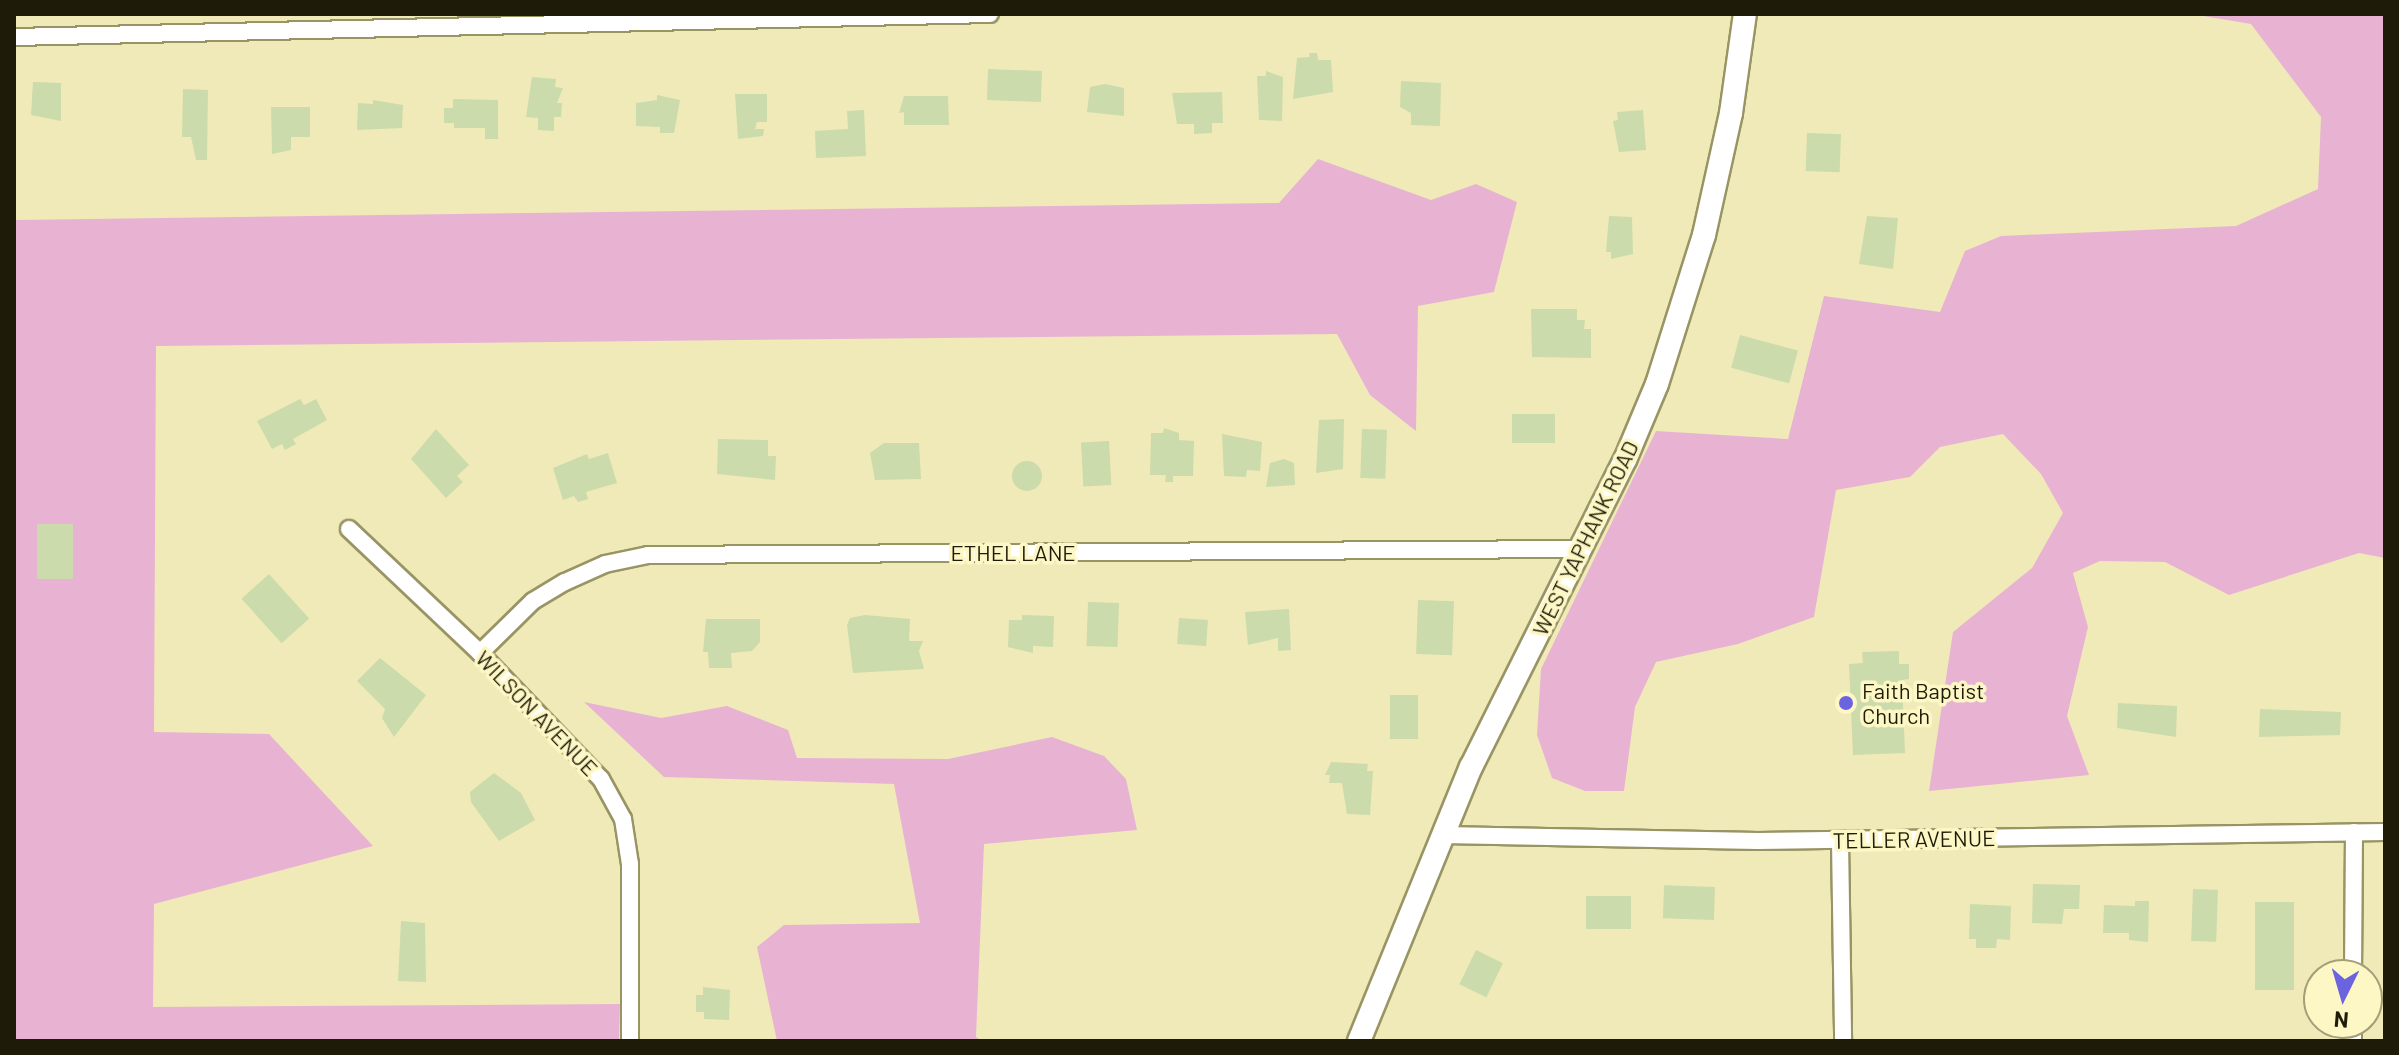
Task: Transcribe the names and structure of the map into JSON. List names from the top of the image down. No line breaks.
{"streets":{"street":["WEST YAPHANK ROAD","ETHEL LANE","WILSON AVENUE","TELLER AVENUE"]},"crossings":[["WEST YAPHANK ROAD","ETHEL LANE"],["WEST YAPHANK ROAD","TELLER AVENUE"],["ETHEL LANE","WILSON AVENUE"]],"places":["Faith Baptist Church"],"north":"bottom"}
